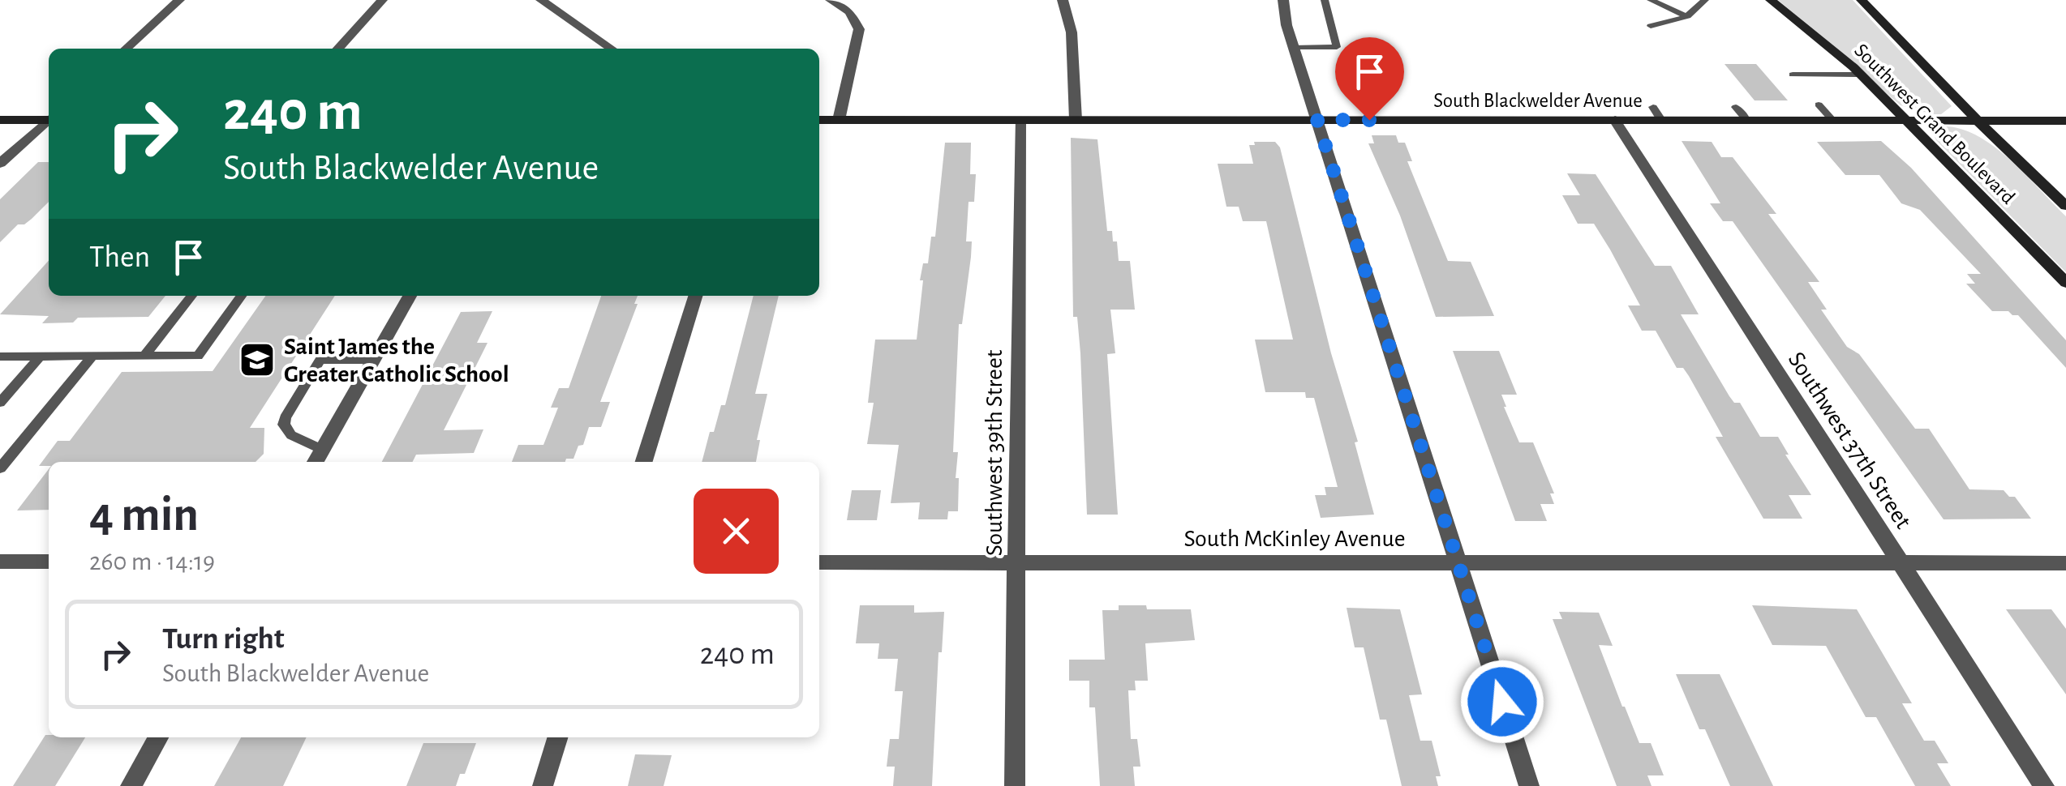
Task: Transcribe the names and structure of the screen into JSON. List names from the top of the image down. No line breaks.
{"streets":{"street":["South Blackwelder Avenue","Southwest Grand Boulevard","Southwest 37th Street","Southwest 39th Street","South McKinley Avenue"]},"crossings":[["South Blackwelder Avenue","Southwest Grand Boulevard"],["South Blackwelder Avenue","Southwest 37th Street"],["South Blackwelder Avenue","Southwest 39th Street"],["Southwest 37th Street","South McKinley Avenue"],["Southwest 39th Street","South McKinley Avenue"]],"places":{"school or university":["Saint James the Greater Catholic School"]},"page":{"turn":["240 m","South Blackwelder Avenue"],"then":"Then","heading":["4 min","260 m · 14:19"],"list":[{"name":"Turn right","note":"South Blackwelder Avenue","value":"240 m"}]}}
